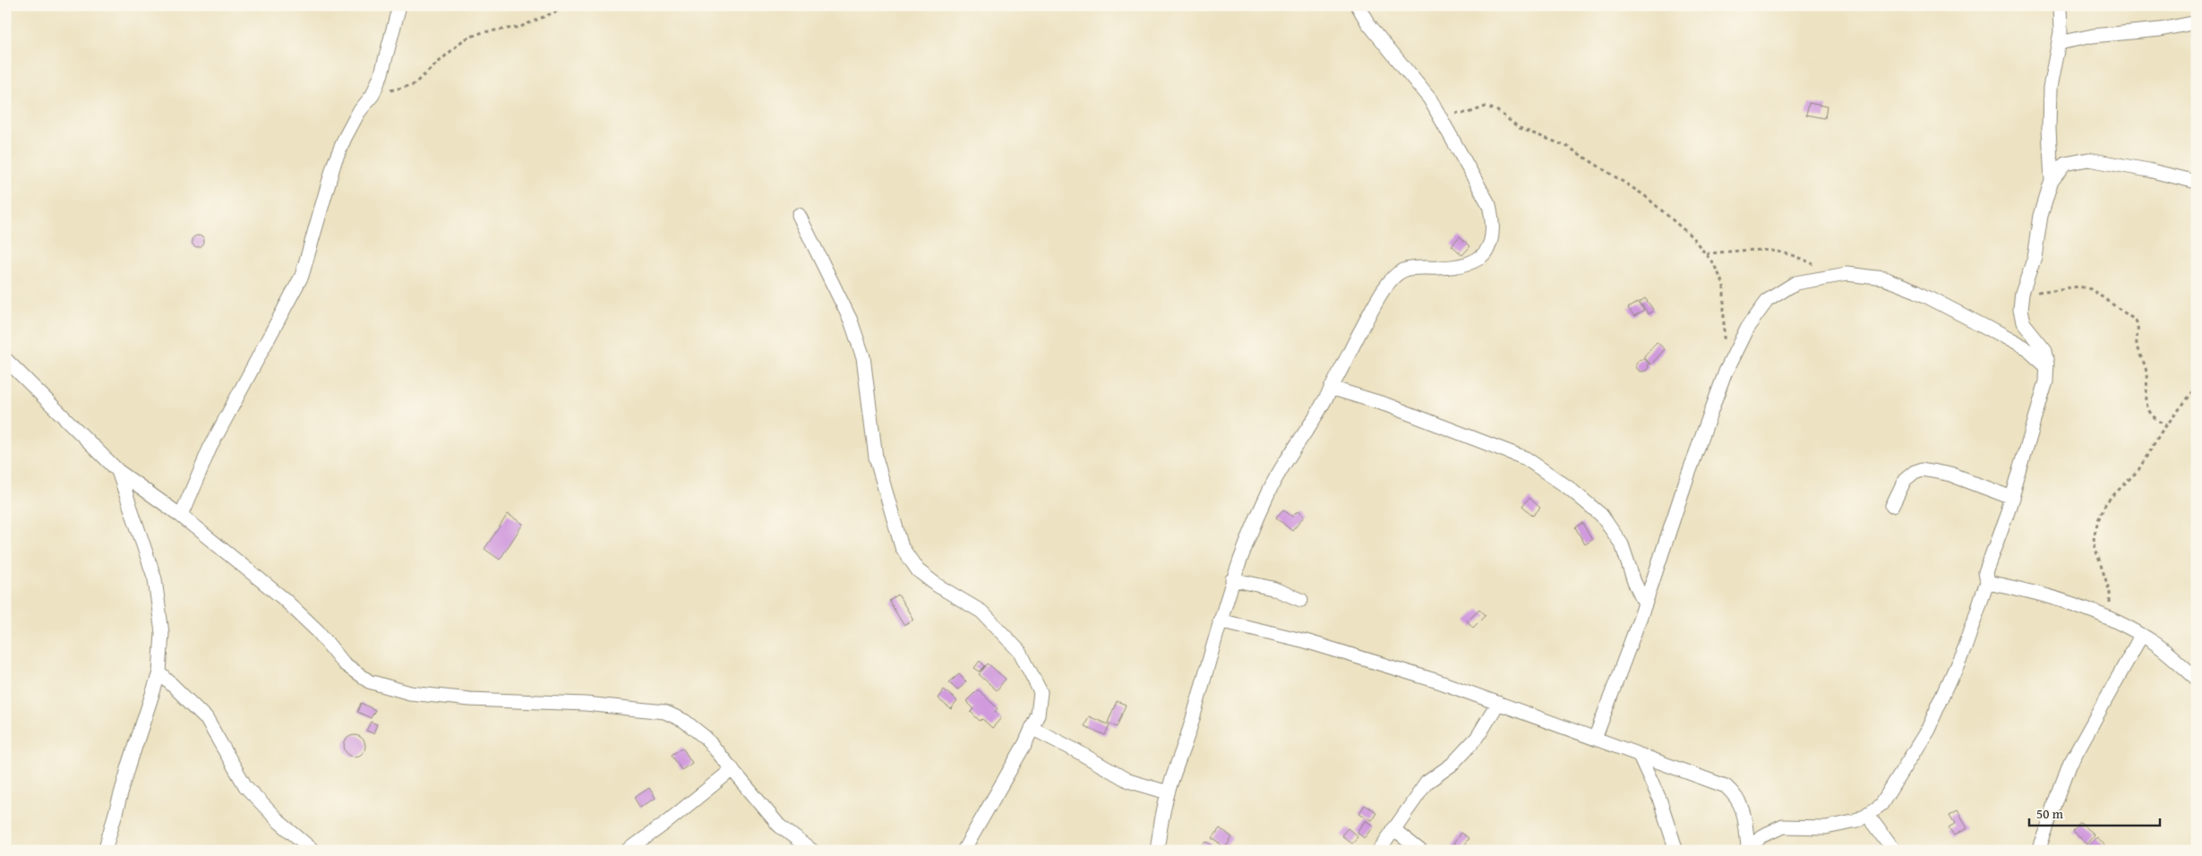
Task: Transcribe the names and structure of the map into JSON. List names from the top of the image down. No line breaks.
{"scale_bar":"50 m"}
